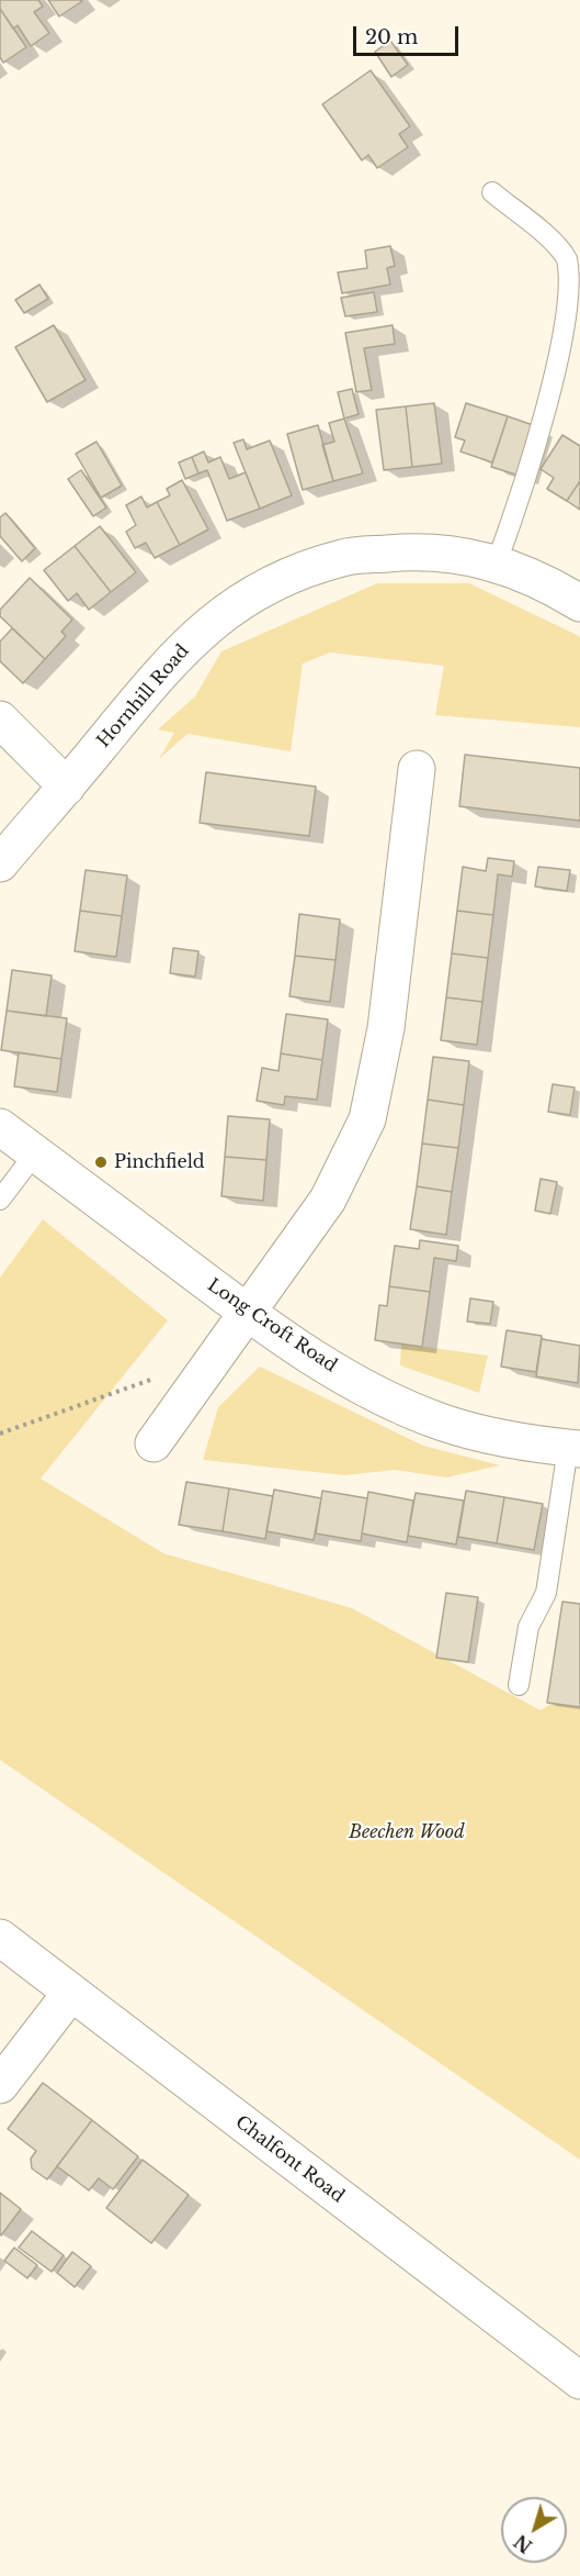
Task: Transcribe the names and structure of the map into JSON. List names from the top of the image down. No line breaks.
{"streets":{"street":["Hornhill Road","Long Croft Road","Chalfont Road"]},"parks":["Beechen Wood"],"places":["Pinchfield"],"scale_bar":"20 m","north":"bottom left"}
